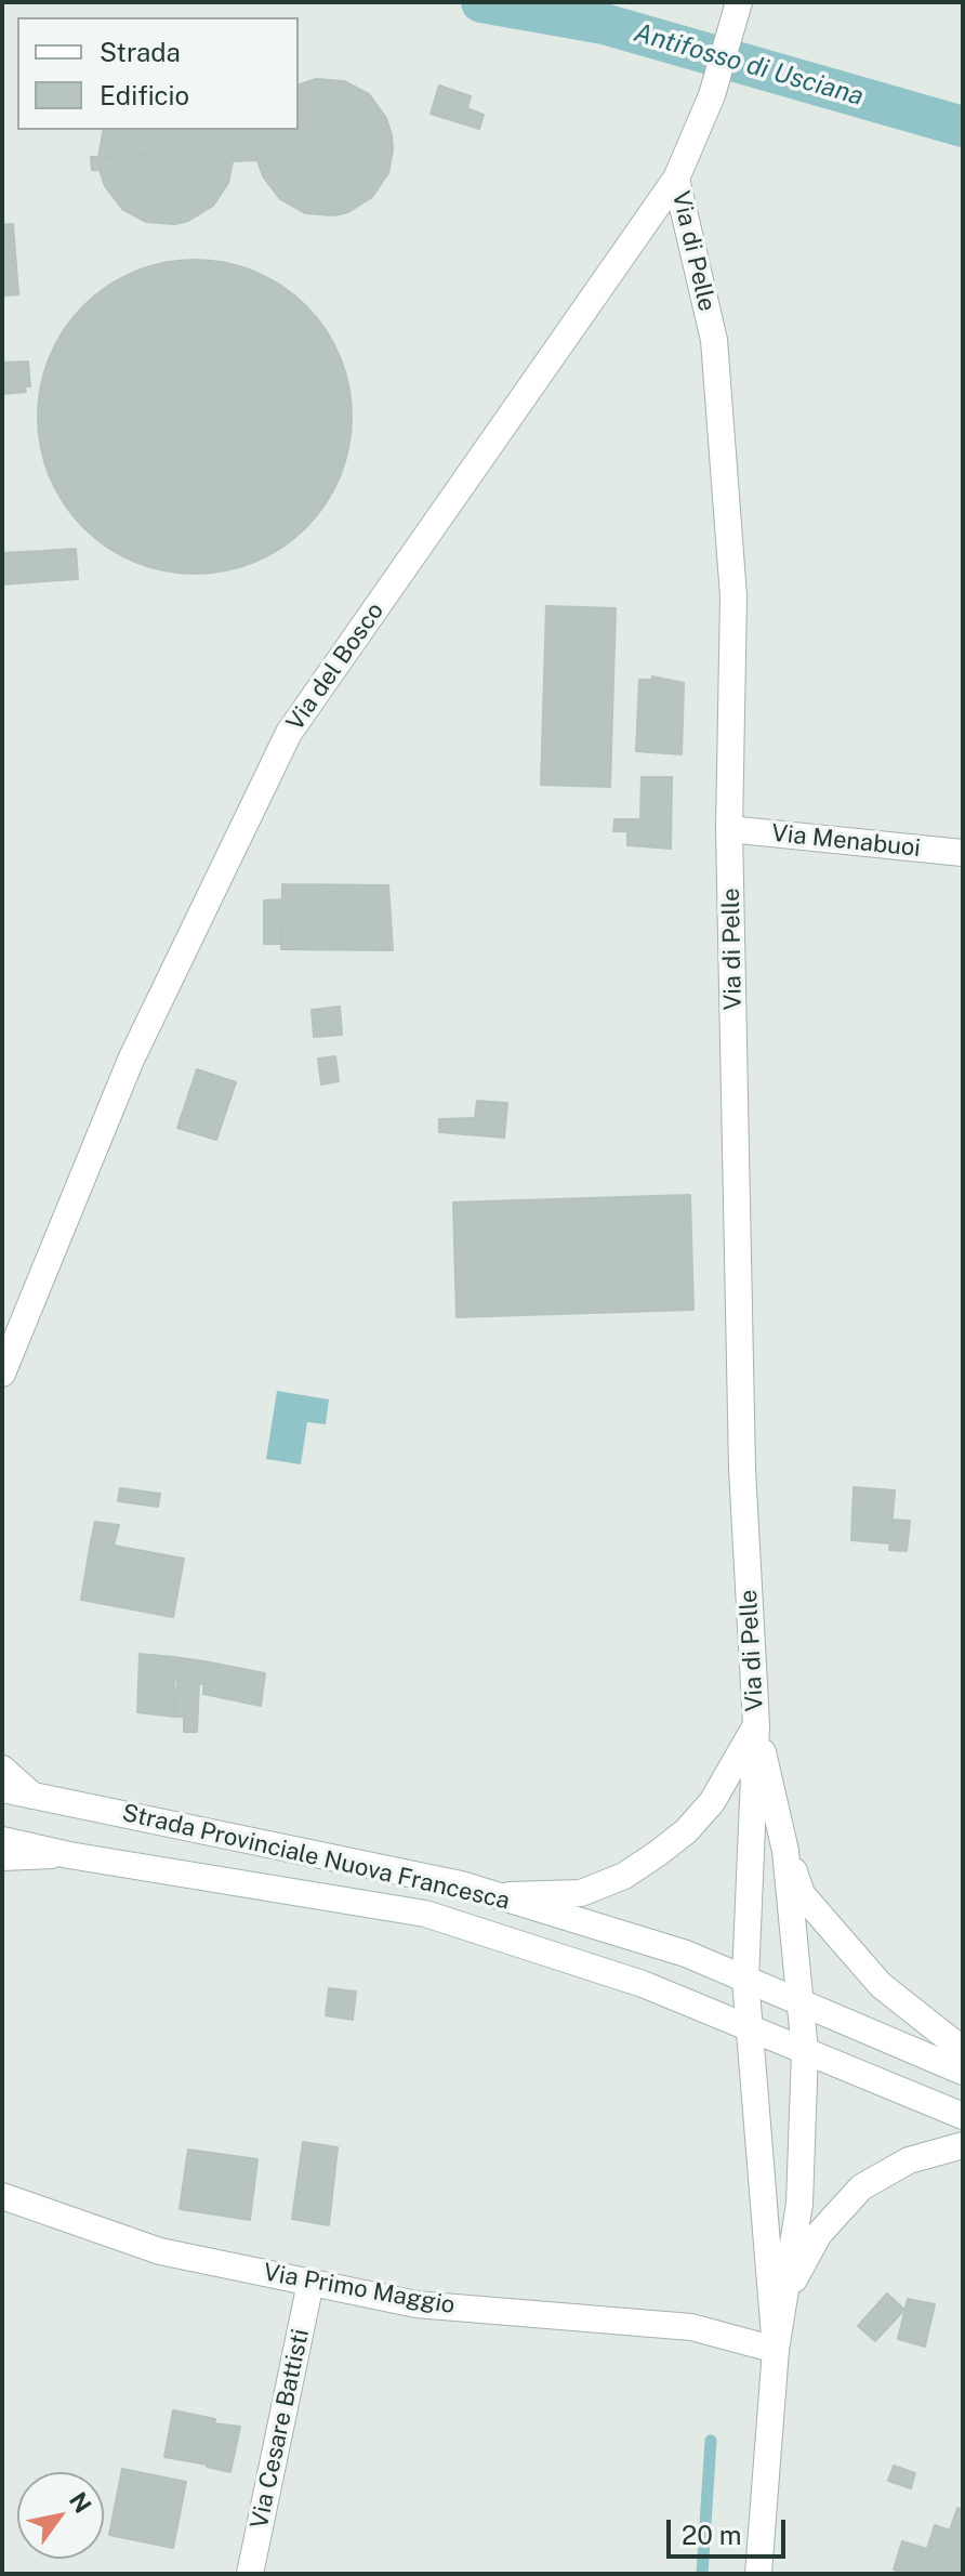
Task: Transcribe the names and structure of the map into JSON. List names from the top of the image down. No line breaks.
{"streets":{"street":["Via di Pelle","Via del Bosco","Via Menabuoi","Strada Provinciale Nuova Francesca","Via Primo Maggio","Via Cesare Battisti"]},"crossings":[["Via di Pelle","Via del Bosco"],["Via di Pelle","Via Menabuoi"],["Via di Pelle","Strada Provinciale Nuova Francesca"],["Via di Pelle","Via Primo Maggio"],["Via Primo Maggio","Via Cesare Battisti"]],"water":["Antifosso di Usciana"],"legend":["Strada","Edificio"],"scale_bar":"20 m","north":"top right"}
